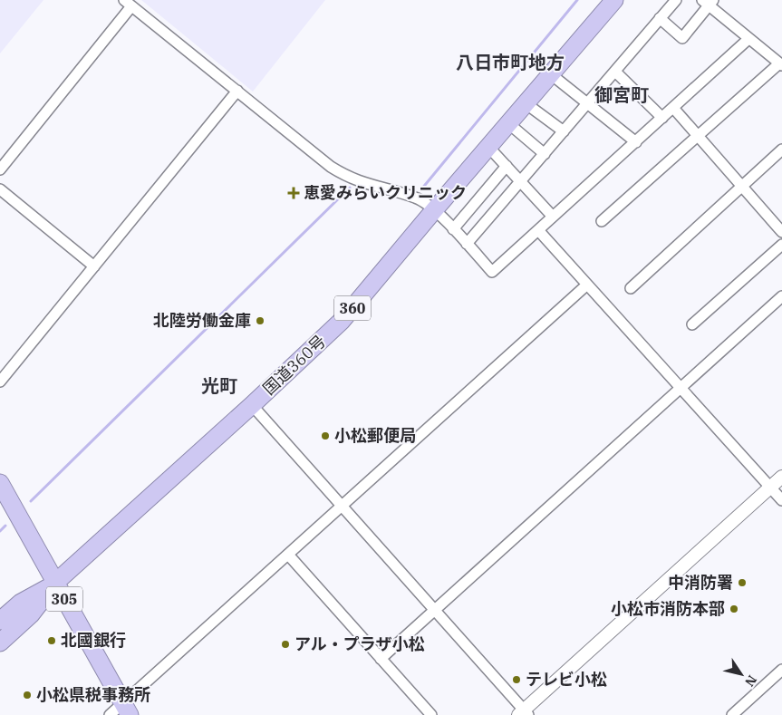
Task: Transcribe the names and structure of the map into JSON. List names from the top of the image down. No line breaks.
{"streets":{"highway":["360","国道360号","305"]},"crossings":[["国道360号","305"]],"districts":["八日市町地方","御宮町","光町"],"places":{"health":["恵愛みらいクリニック"],"other":["北陸労働金庫","小松郵便局","中消防署","小松市消防本部","北國銀行","アル・プラザ小松","テレビ小松","小松県税事務所"]},"north":"bottom right"}
